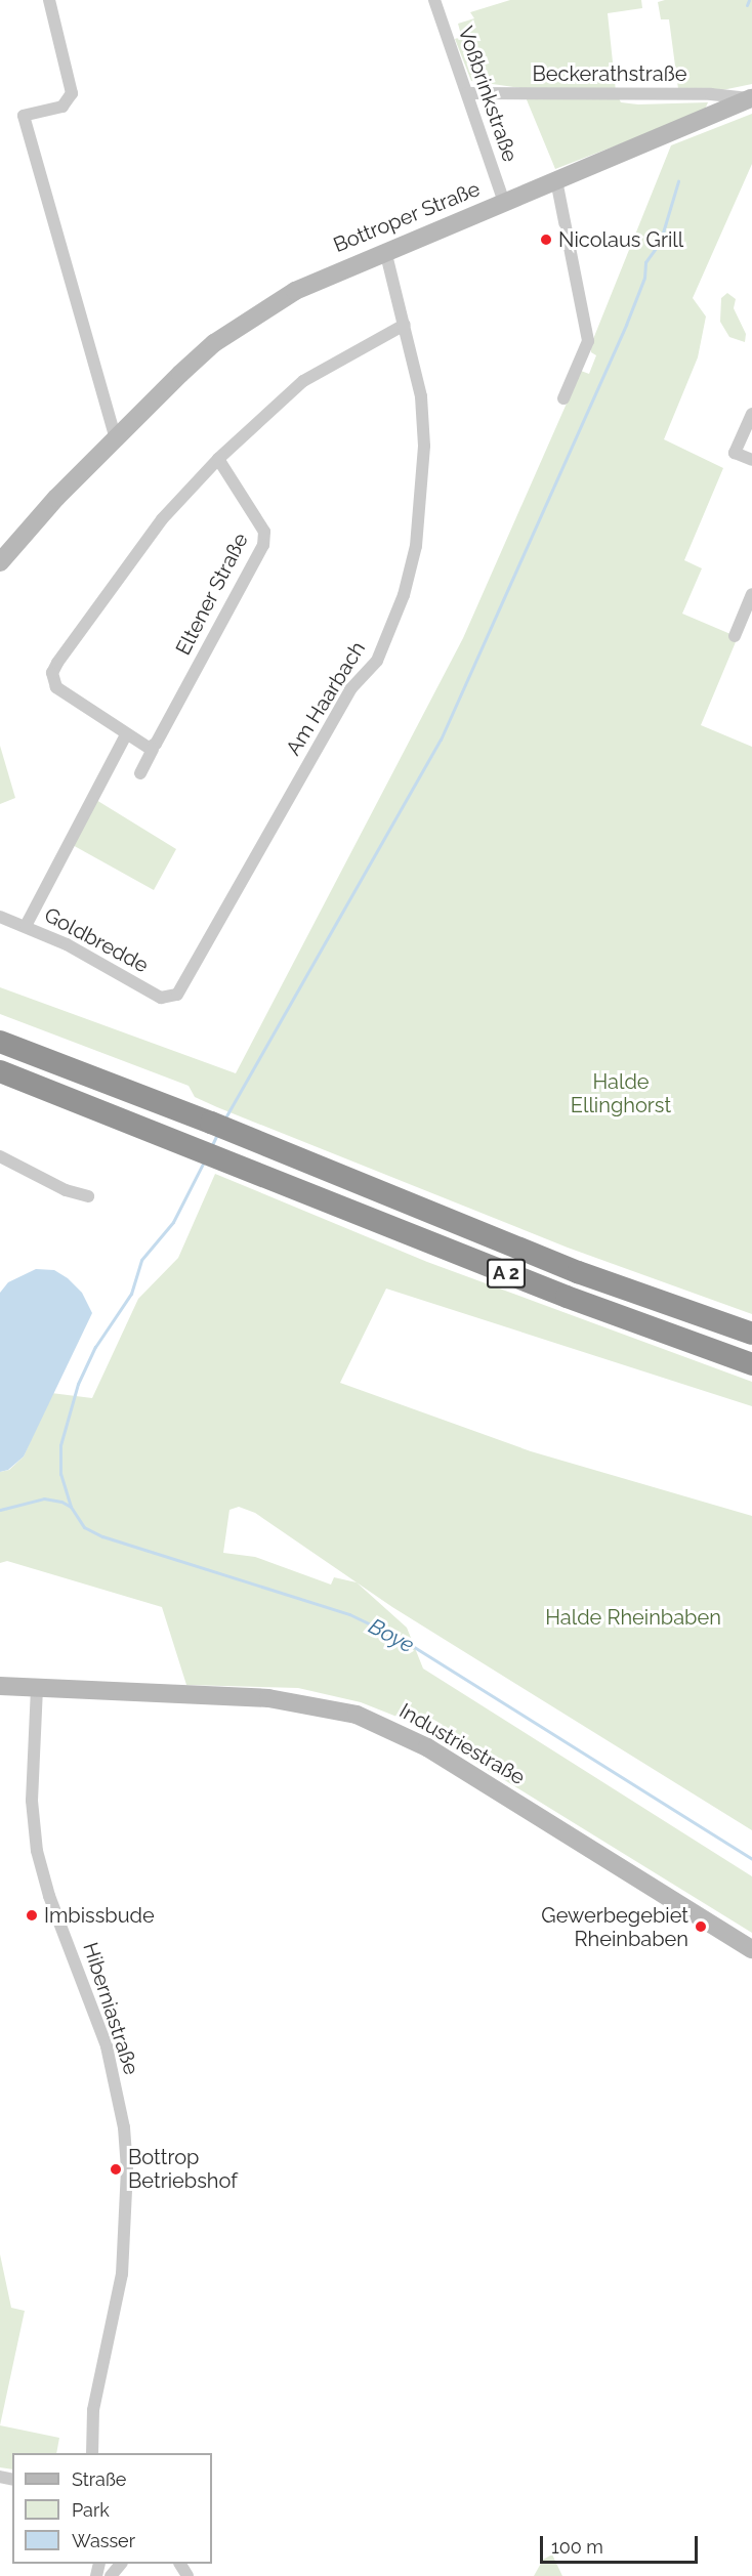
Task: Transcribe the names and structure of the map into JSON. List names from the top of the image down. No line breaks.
{"streets":{"highway":["A 2"],"main road":["Bottroper Straße","Industriestraße"],"street":["Beckerathstraße","Voßbrinkstraße","Eltener Straße","Am Haarbach","Goldbredde","Hiberniastraße"]},"crossings":[["Beckerathstraße","Voßbrinkstraße"],["Beckerathstraße","Bottroper Straße"],["Voßbrinkstraße","Bottroper Straße"],["Bottroper Straße","Am Haarbach"],["Am Haarbach","Goldbredde"],["Industriestraße","Hiberniastraße"]],"water":["Boye"],"parks":["Halde Ellinghorst","Halde Rheinbaben"],"places":["Nicolaus Grill","Imbissbude","Gewerbegebiet Rheinbaben","Bottrop Betriebshof"],"legend":["Straße","Park","Wasser"],"scale_bar":"100 m"}
